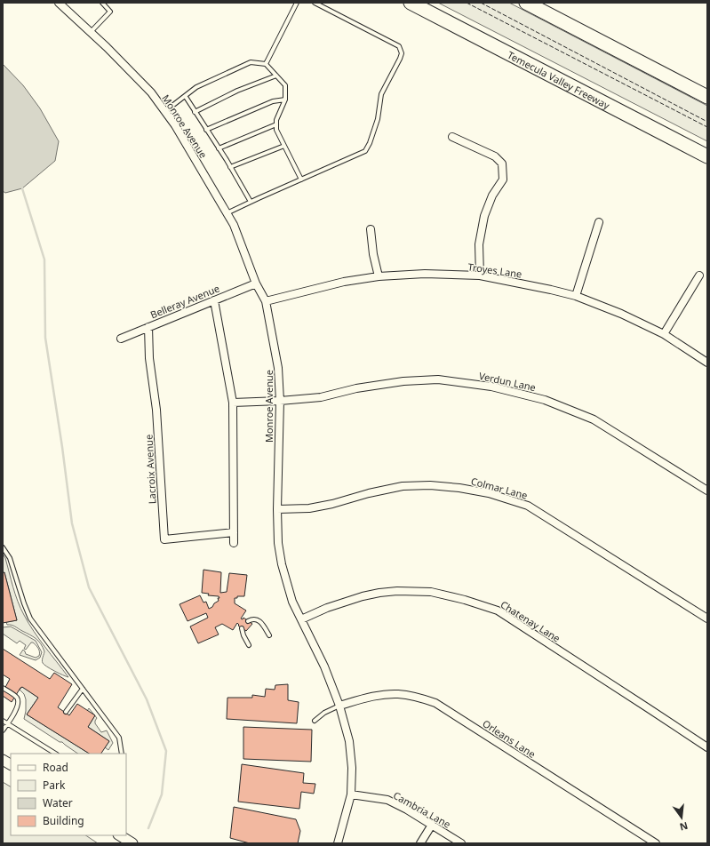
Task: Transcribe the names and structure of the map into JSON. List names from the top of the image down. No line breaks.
{"streets":{"highway":["Temecula Valley Freeway"],"street":["Monroe Avenue","Troyes Lane","Belleray Avenue","Verdun Lane","Lacroix Avenue","Colmar Lane","Chatenay Lane","Orleans Lane","Cambria Lane"]},"crossings":[["Monroe Avenue","Troyes Lane"],["Monroe Avenue","Belleray Avenue"],["Monroe Avenue","Verdun Lane"],["Monroe Avenue","Colmar Lane"],["Monroe Avenue","Chatenay Lane"],["Monroe Avenue","Orleans Lane"],["Monroe Avenue","Cambria Lane"],["Belleray Avenue","Lacroix Avenue"]],"legend":["Road","Park","Water","Building"],"north":"bottom"}
